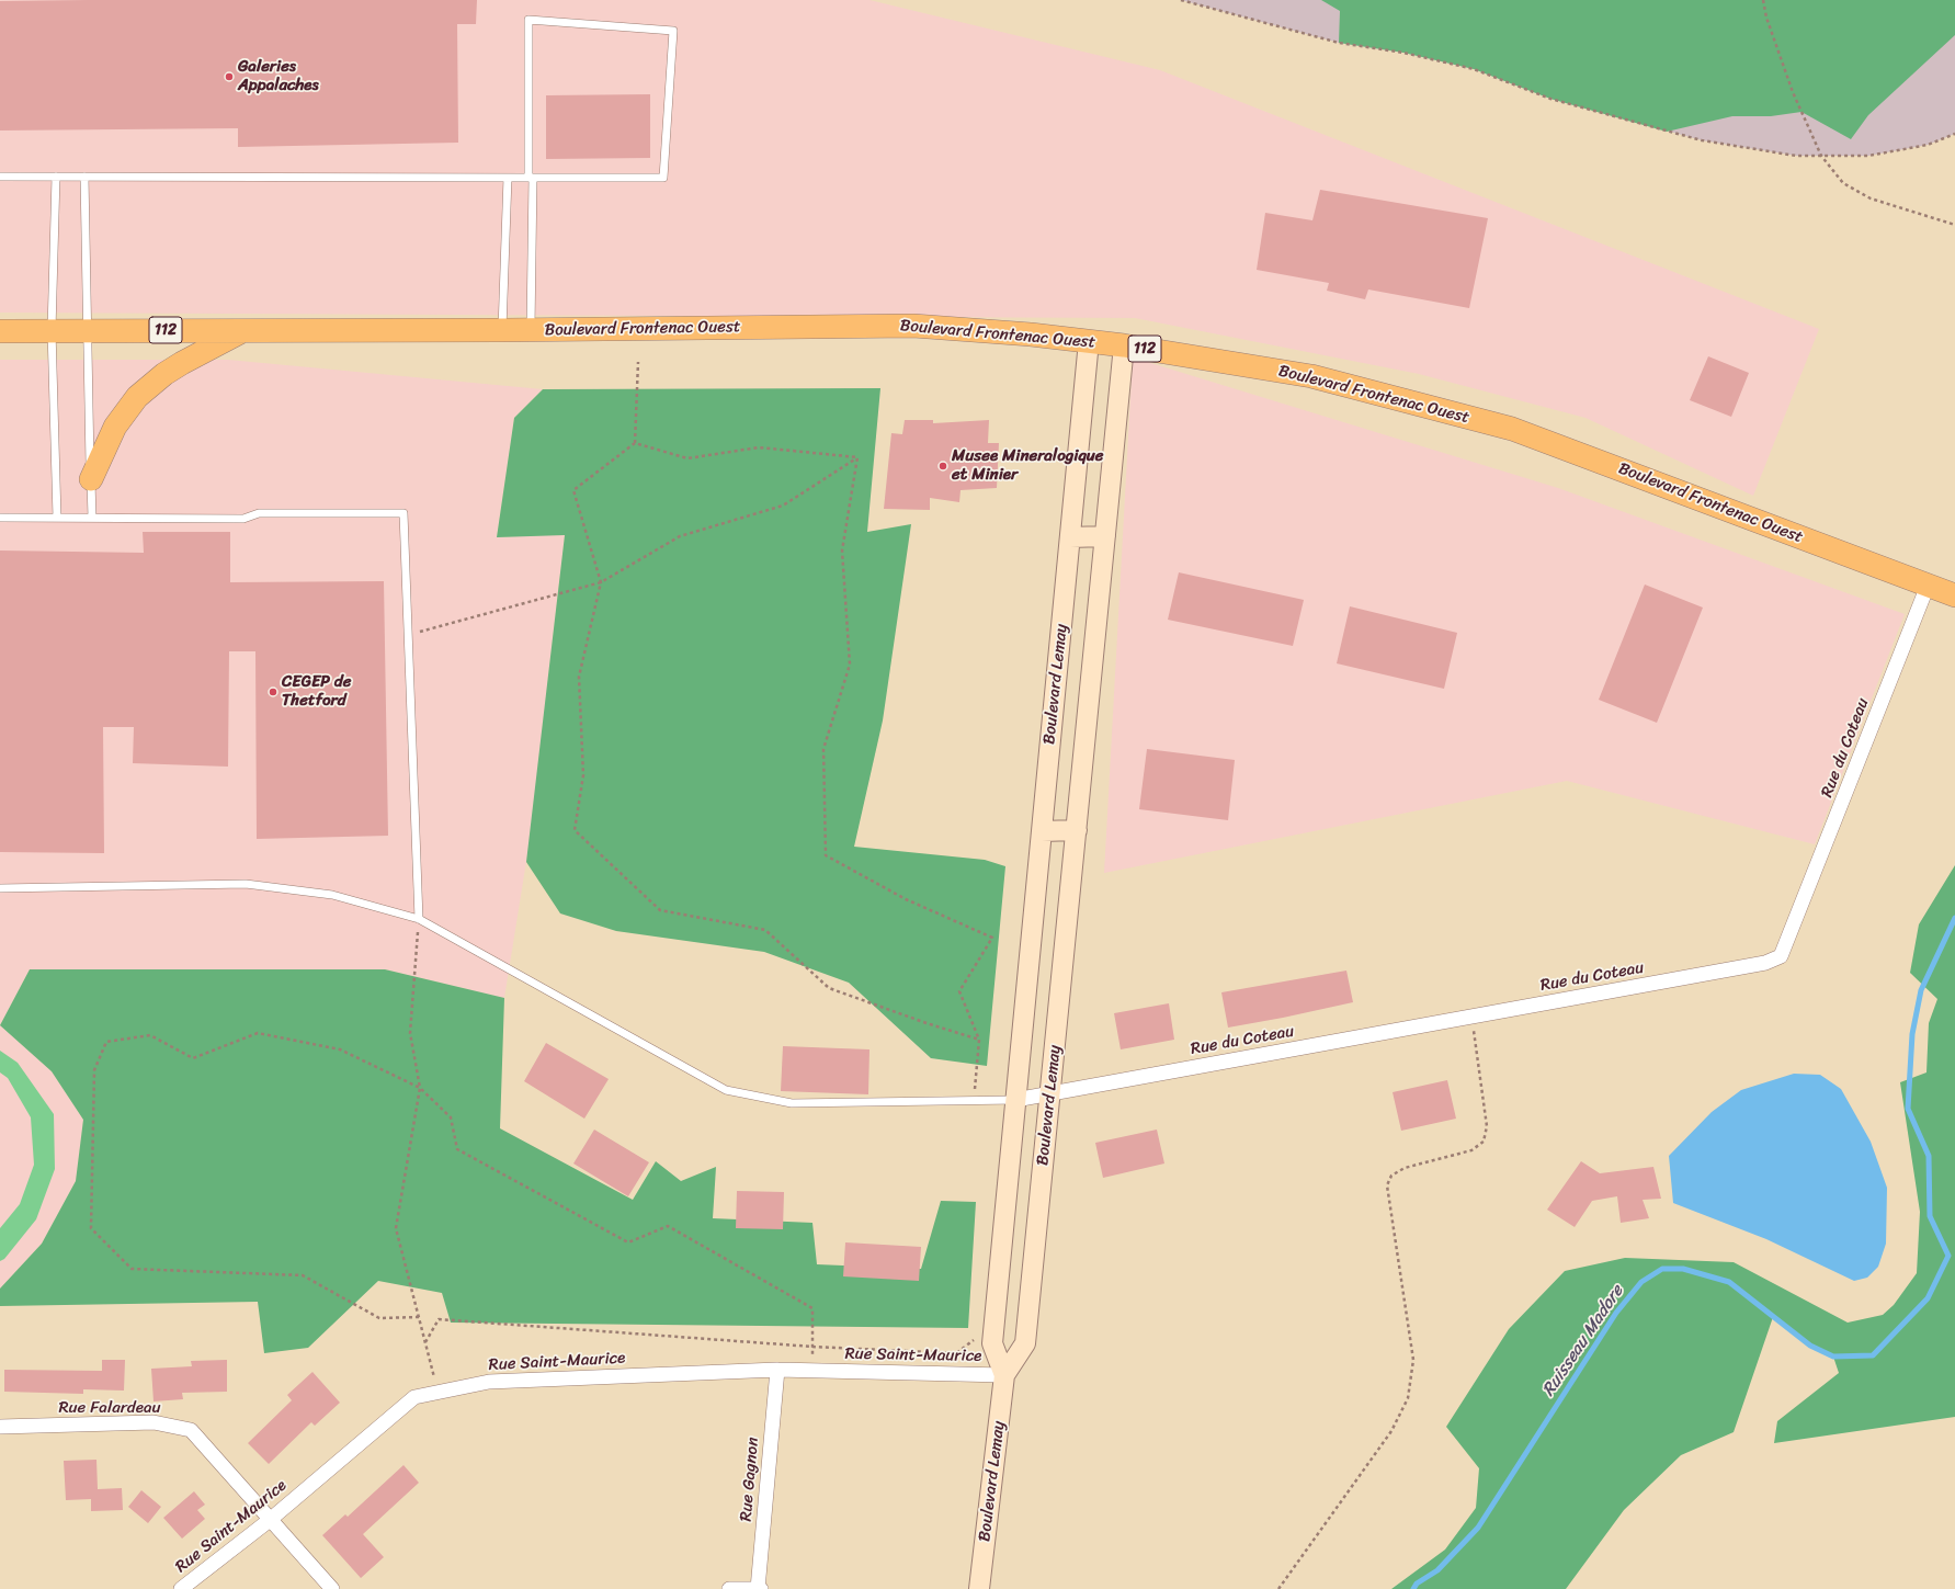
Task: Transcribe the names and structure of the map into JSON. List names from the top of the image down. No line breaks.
{"streets":{"main road":["Boulevard Frontenac Ouest","112"],"street":["Boulevard Lemay","Rue du Coteau","Rue Saint-Maurice","Rue Falardeau","Rue Gagnon"]},"crossings":[["Boulevard Frontenac Ouest","Boulevard Lemay"],["Boulevard Frontenac Ouest","Rue du Coteau"],["Boulevard Lemay","Rue du Coteau"],["Boulevard Lemay","Rue Saint-Maurice"],["Rue Saint-Maurice","Rue Falardeau"],["Rue Saint-Maurice","Rue Gagnon"]],"water":["Ruisseau Madore"],"places":["Galeries Appalaches","Musee Mineralogique et Minier","CEGEP de Thetford"]}
